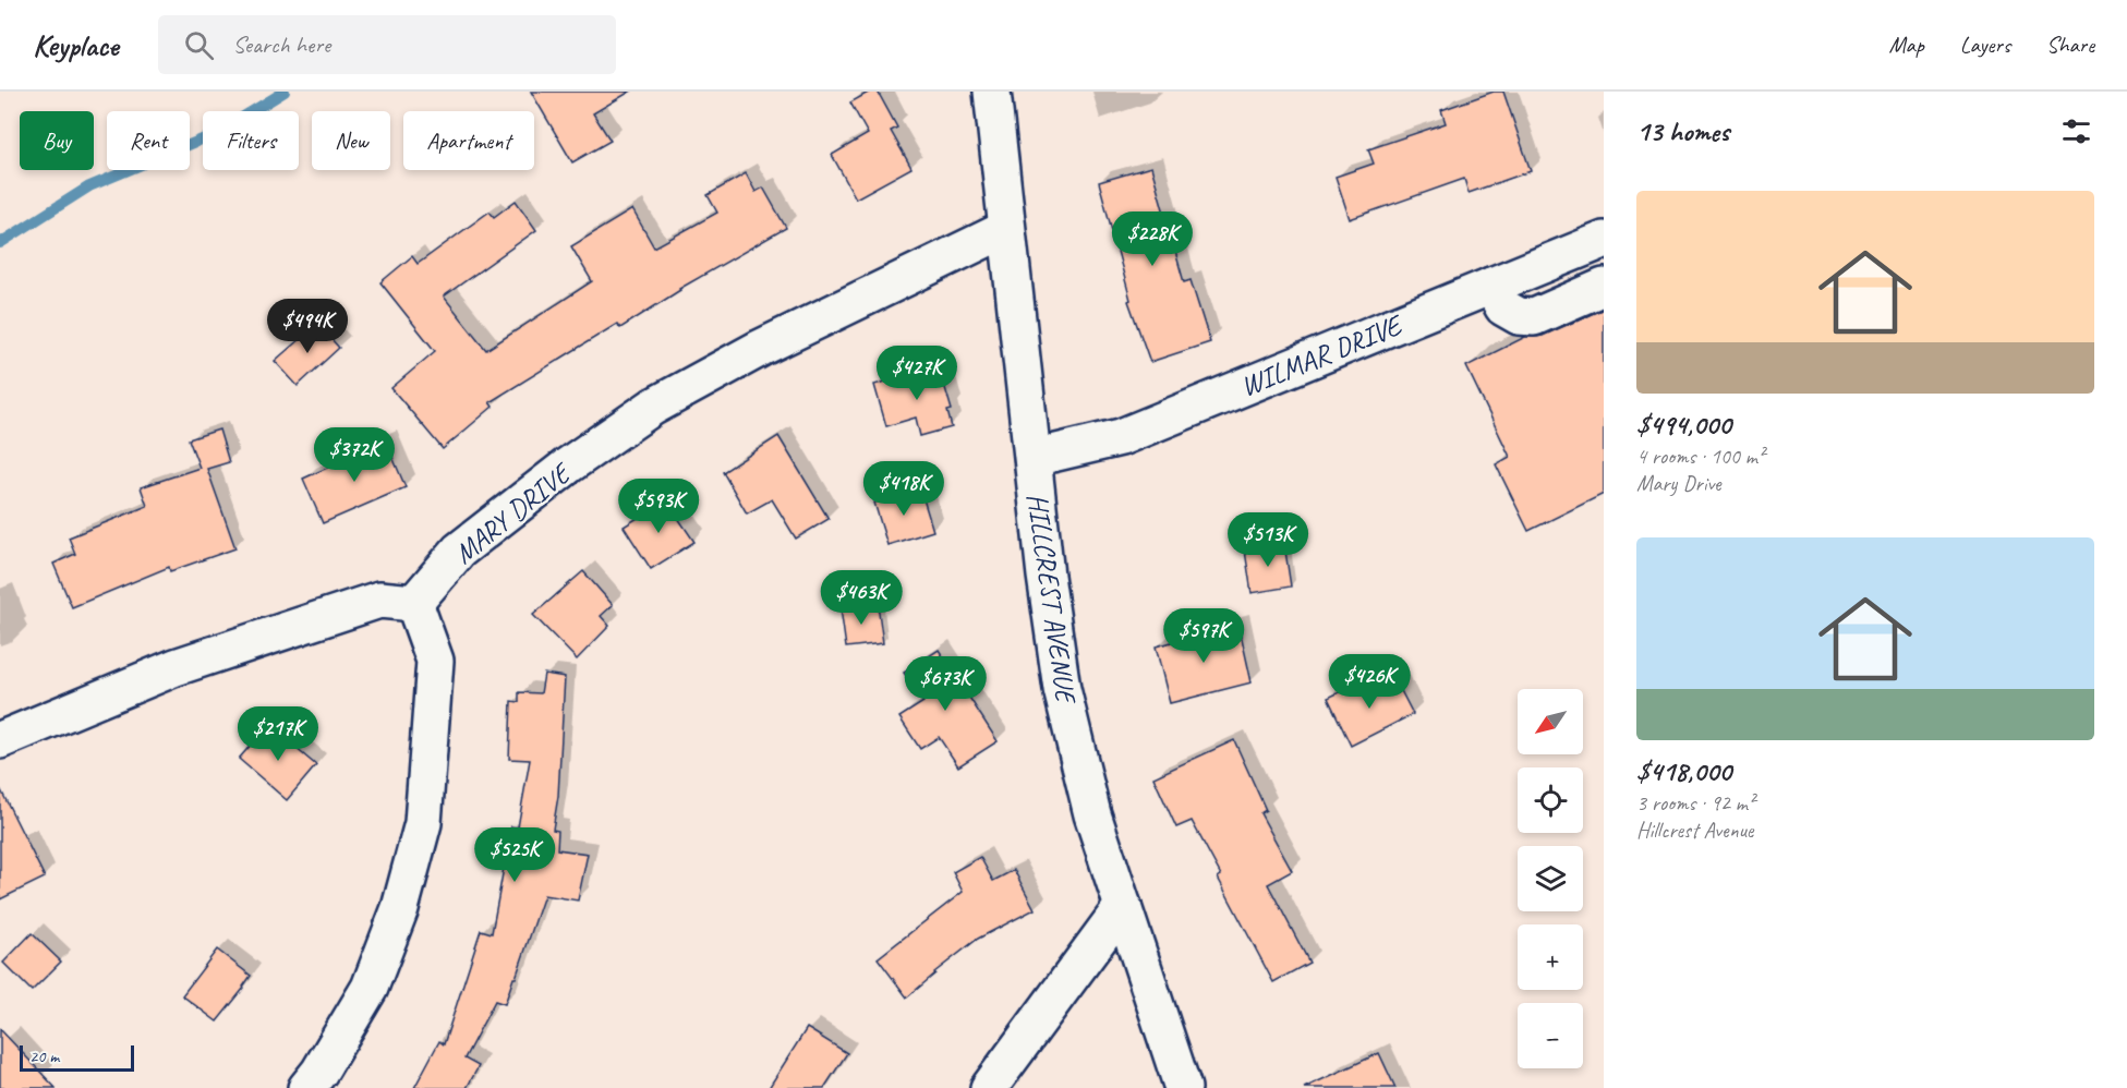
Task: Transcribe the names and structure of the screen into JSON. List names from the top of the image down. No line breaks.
{"streets":{"street":["WILMAR DRIVE","MARY DRIVE","HILLCREST AVENUE"]},"crossings":[["WILMAR DRIVE","HILLCREST AVENUE"],["MARY DRIVE","HILLCREST AVENUE"]],"scale_bar":"20 m","north":"bottom left","page":{"header":"Keyplace","search":"Search here","nav":["Map","Layers","Share"],"heading":"13 homes","chip":["Buy","Rent","Filters","New","Apartment"],"list":[{"name":"$494,000","note":"4 rooms · 100 m² · Mary Drive"},{"name":"$418,000","note":"3 rooms · 92 m² · Hillcrest Avenue"}],"price":["$228K","$494K","$427K","$372K","$418K","$593K","$513K","$463K","$597K","$426K","$673K","$217K","$525K"],"map_buttons":["+","−"],"scale":"20 m"}}
